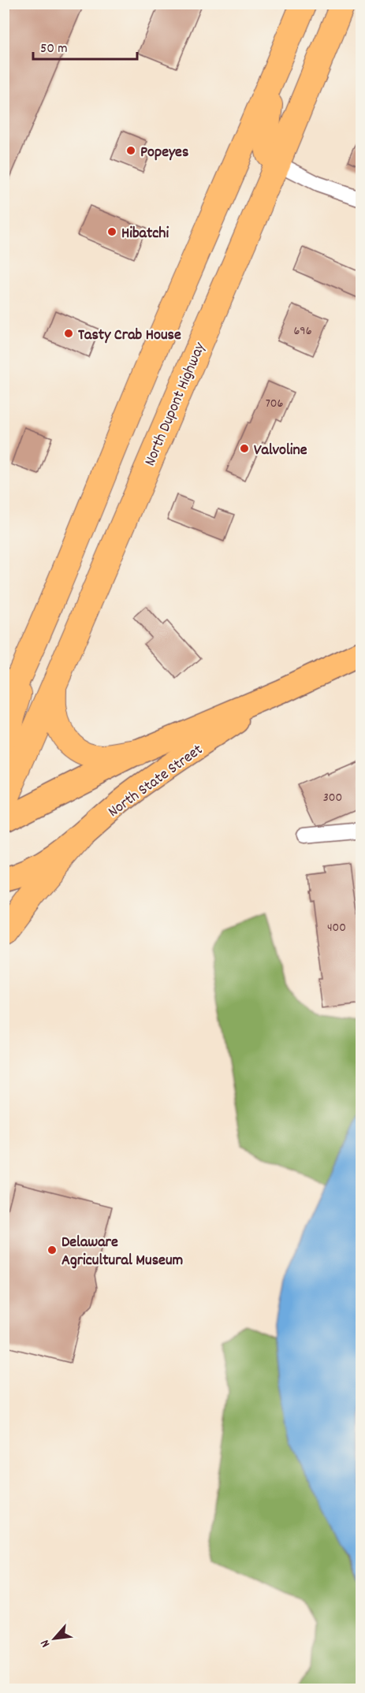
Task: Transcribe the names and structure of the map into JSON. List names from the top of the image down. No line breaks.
{"streets":{"highway":["North Dupont Highway"],"main road":["North State Street"]},"places":["Popeyes","Hibatchi","Tasty Crab House","Valvoline","Delaware Agricultural Museum"],"house_numbers":["696","706","300","400"],"scale_bar":"50 m","north":"bottom left"}
